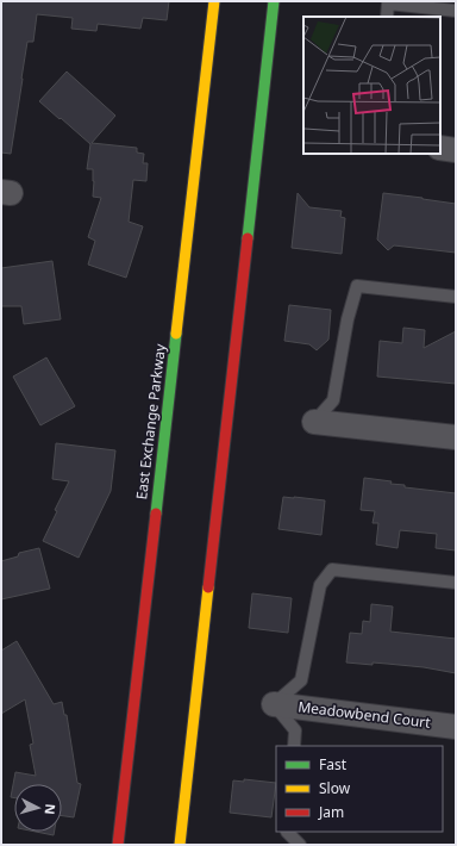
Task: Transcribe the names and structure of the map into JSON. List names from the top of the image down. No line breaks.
{"streets":{"main road":["East Exchange Parkway"],"street":["Meadowbend Court"]},"legend":["Fast","Slow","Jam"],"north":"right"}
